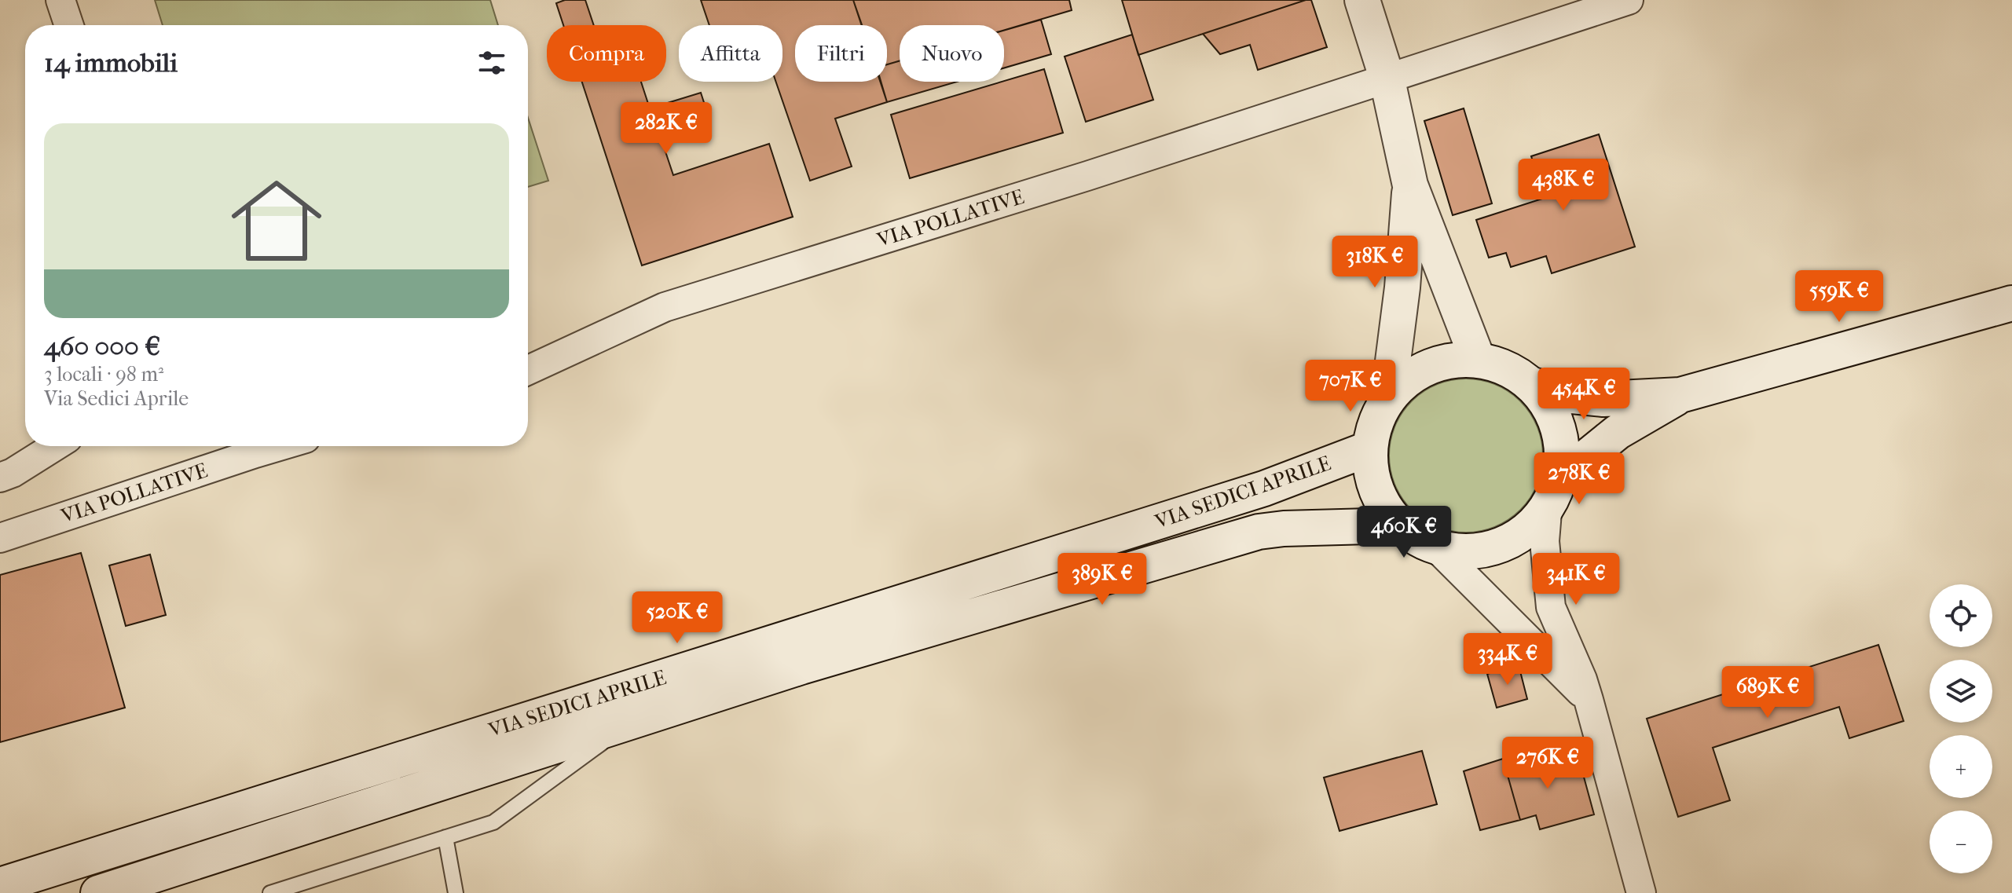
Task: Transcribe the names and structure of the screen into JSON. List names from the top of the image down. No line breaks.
{"streets":{"main road":["VIA SEDICI APRILE"],"street":["VIA POLLATIVE"]},"page":{"chip":["Compra","Affitta","Filtri","Nuovo"],"heading":"14 immobili","list":[{"name":"460 000 €","note":"3 locali · 98 m² · Via Sedici Aprile"}],"price":["282K €","438K €","318K €","559K €","707K €","454K €","278K €","460K €","389K €","341K €","520K €","334K €","689K €","276K €"],"map_buttons":["+","−"]}}
